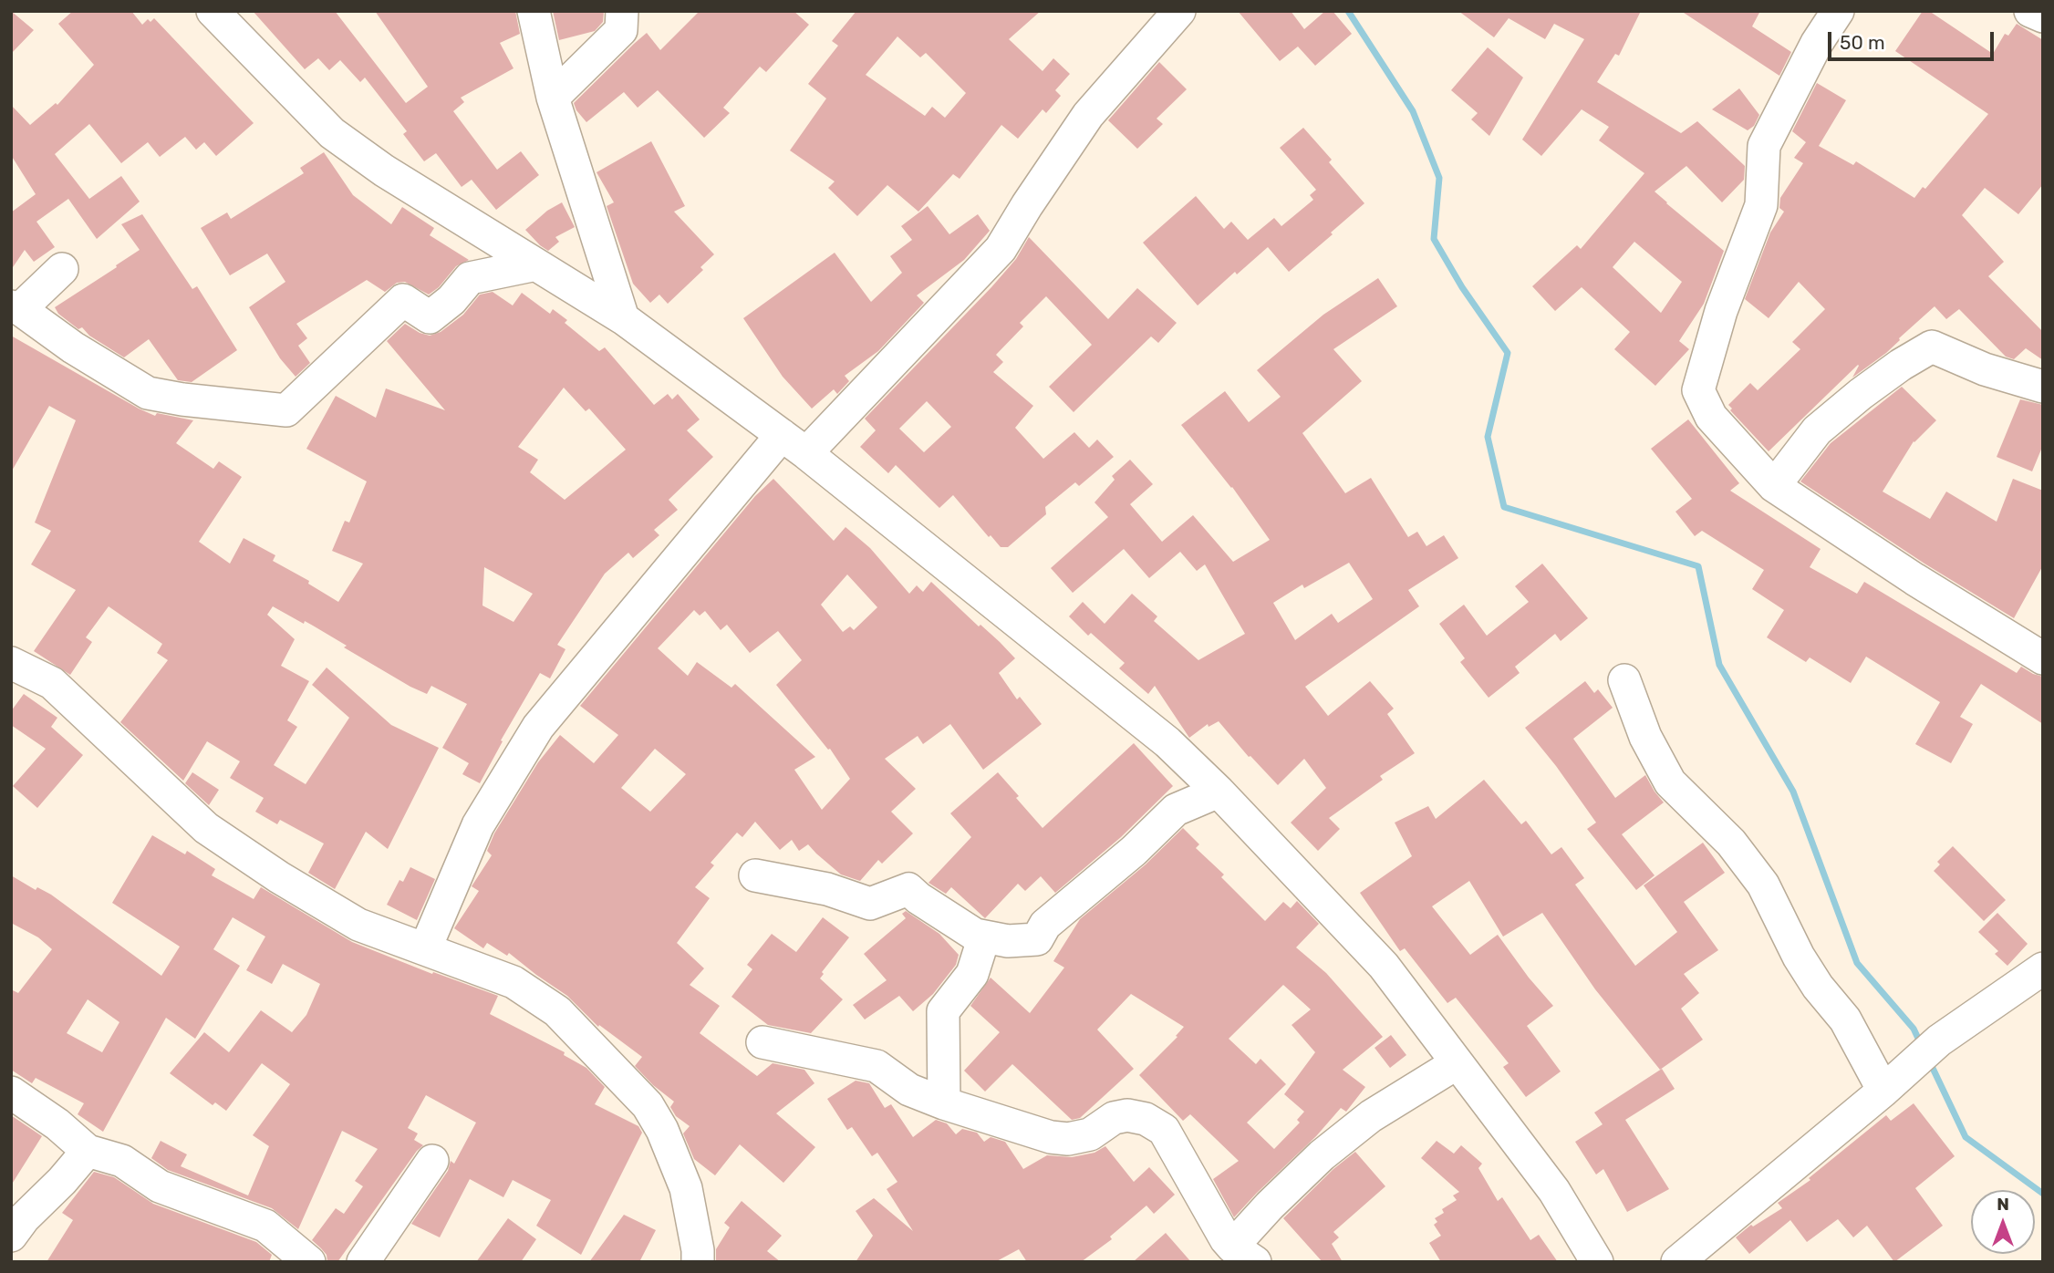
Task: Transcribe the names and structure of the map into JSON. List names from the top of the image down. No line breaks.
{"scale_bar":"50 m","north":"top"}
